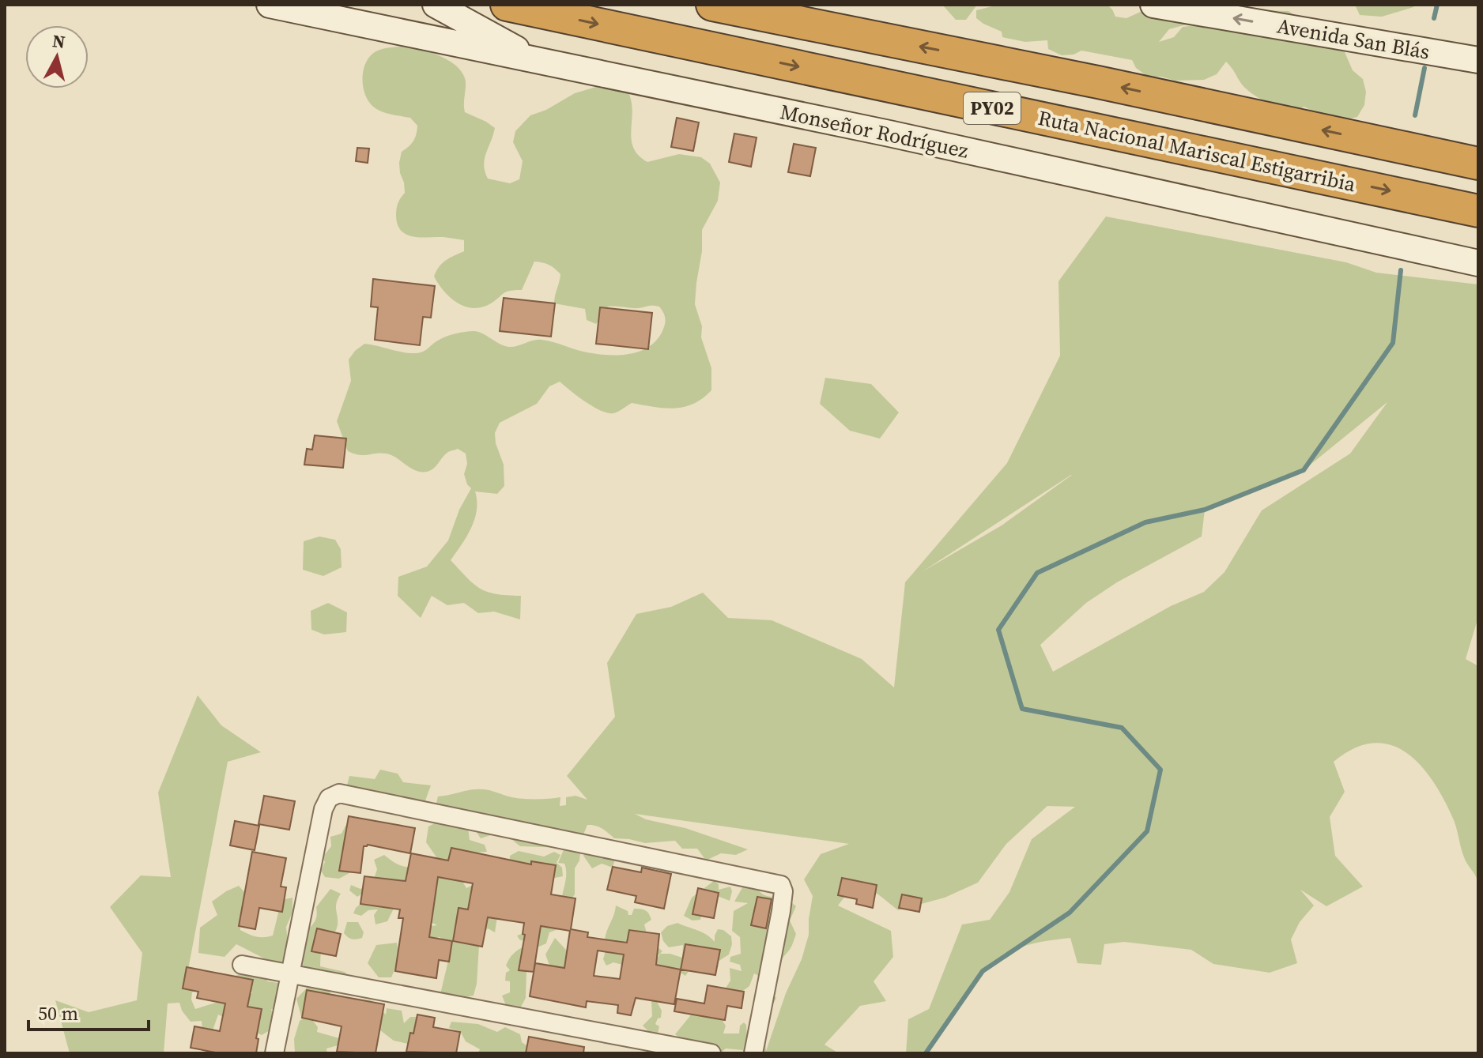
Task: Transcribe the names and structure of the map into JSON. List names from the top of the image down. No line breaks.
{"streets":{"highway":["PY02","Ruta Nacional Mariscal Estigarribia"],"street":["Avenida San Blás","Monseñor Rodríguez"]},"one_way":["Avenida San Blás"],"scale_bar":"50 m","north":"top"}
